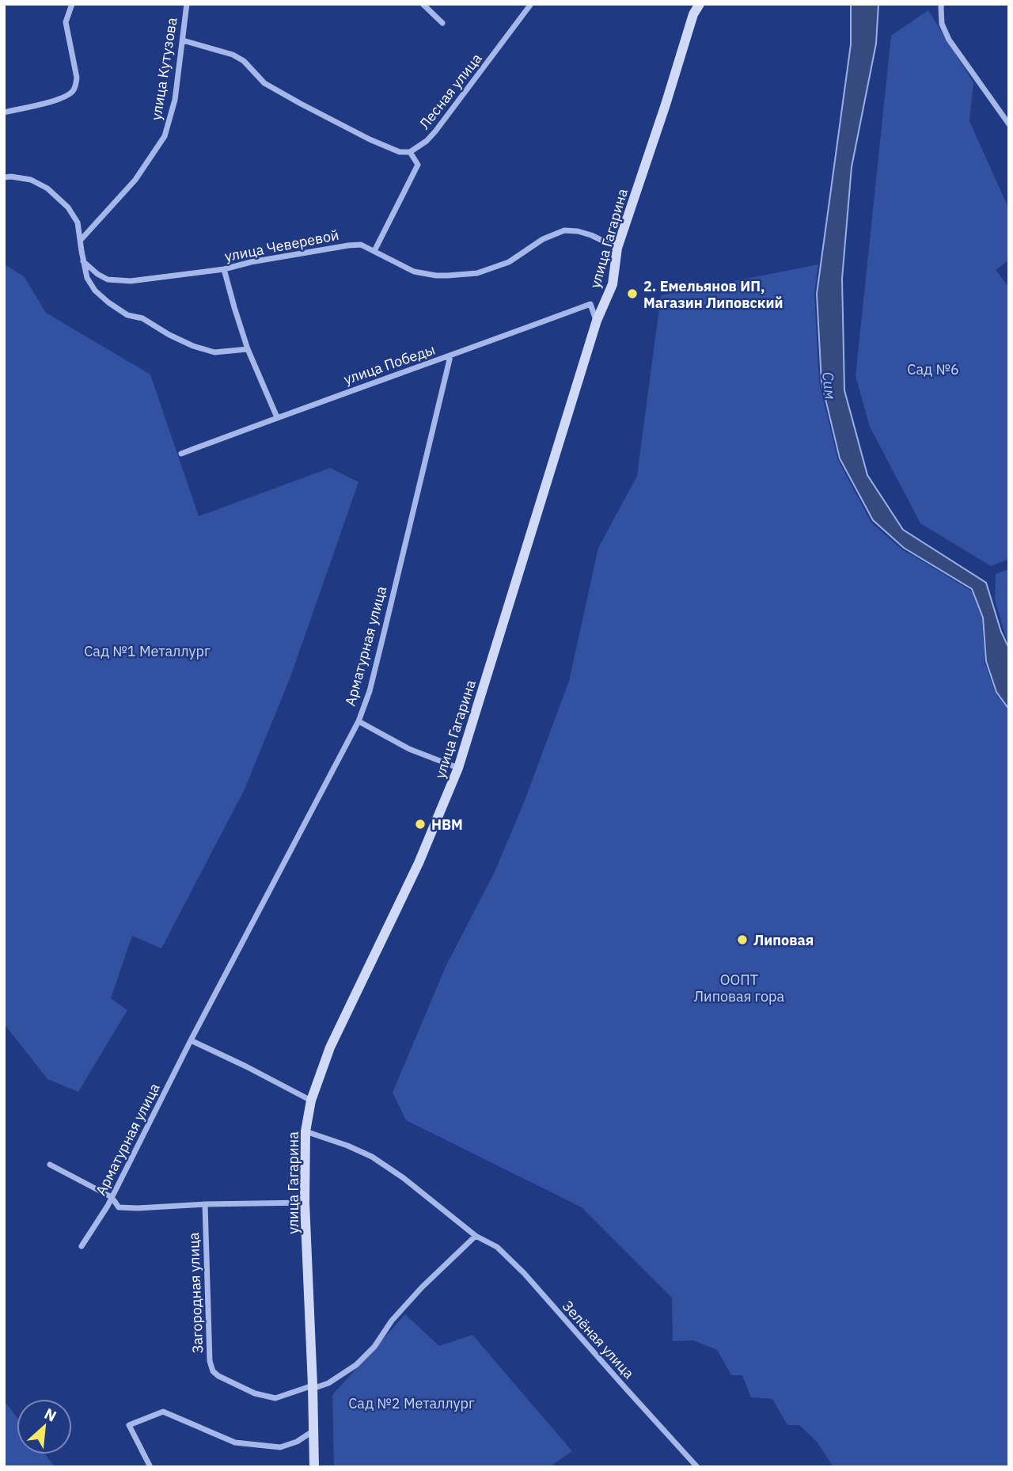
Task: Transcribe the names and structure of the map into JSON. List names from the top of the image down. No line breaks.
{"streets":{"street":["улица Кутузова","Лесная улица","улица Гагарина","улица Чеверевой","улица Победы","Арматурная улица","Загородная улица","Зелёная улица"]},"crossings":[["улица Гагарина","улица Чеверевой"],["улица Гагарина","улица Победы"],["улица Гагарина","Загородная улица"],["улица Гагарина","Зелёная улица"],["улица Победы","Арматурная улица"]],"water":["Сим"],"parks":["Сад №6","Сад №1 Металлург","ООПТ Липовая гора","Сад №2 Металлург"],"places":["2. Емельянов ИП, Магазин Липовский","НВМ","Липовая"],"north":"top right"}
